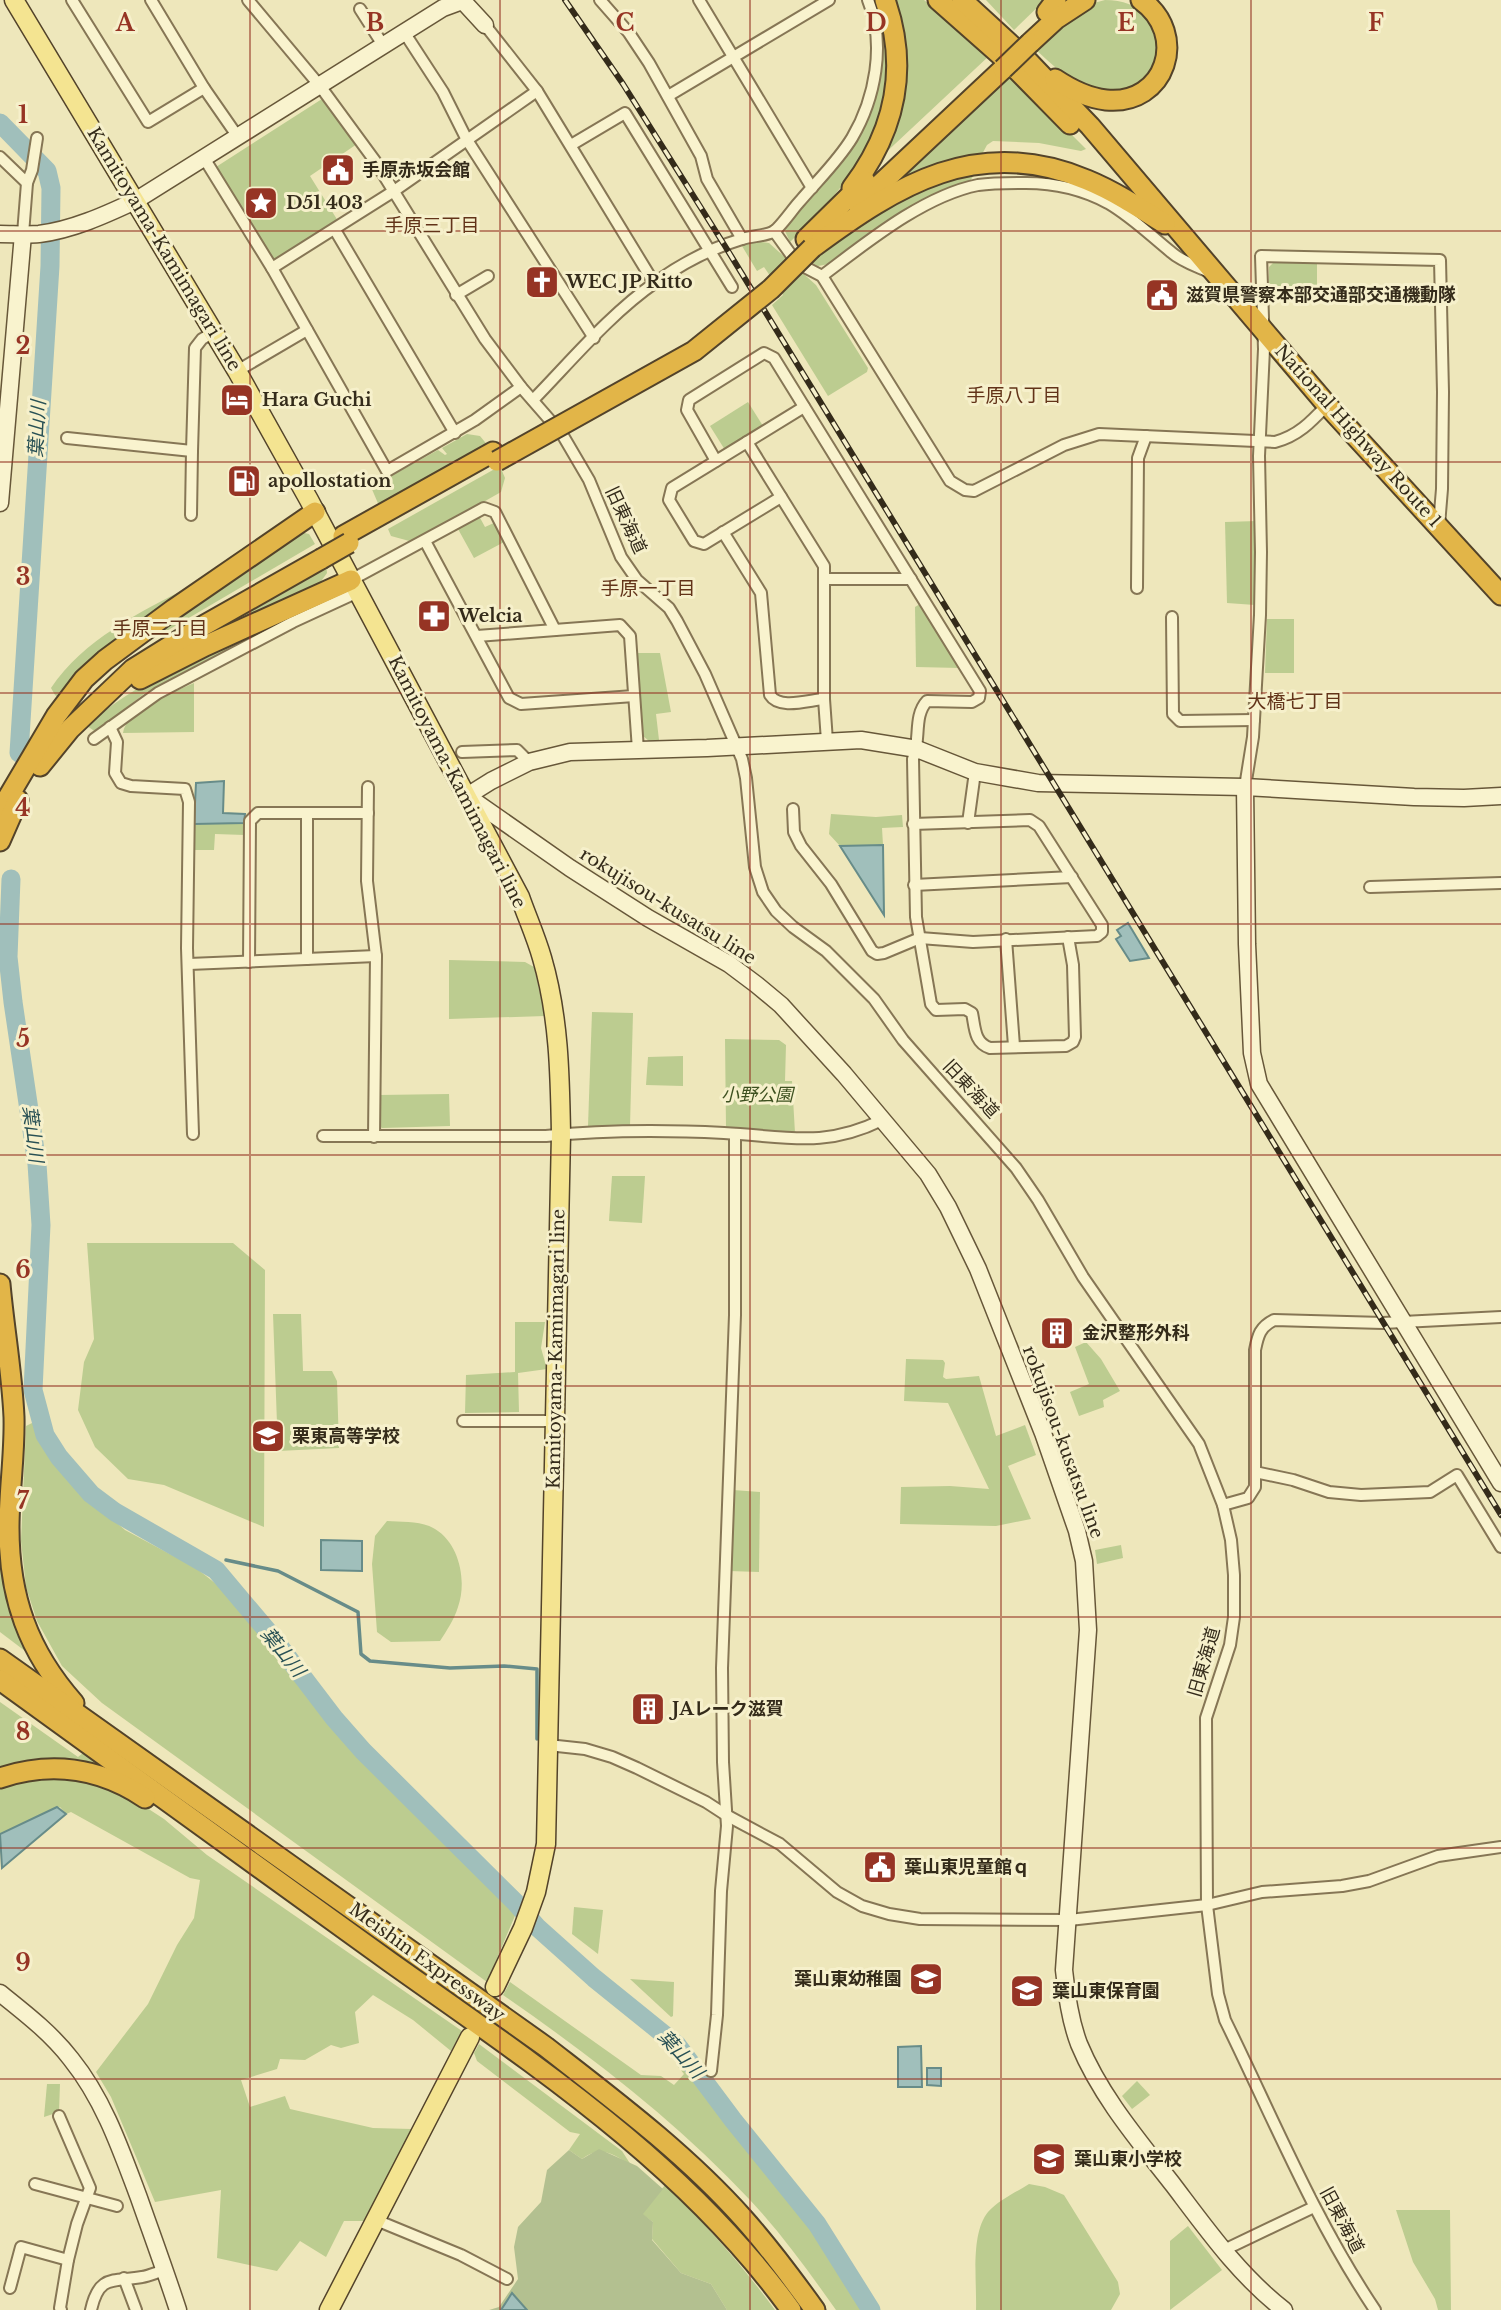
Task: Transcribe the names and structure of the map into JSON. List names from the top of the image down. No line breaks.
{"streets":{"highway":["National Highway Route 1","Meishin Expressway"],"main road":["Kamitoyama-Kamimagari line"],"street":["旧東海道","rokujisou-kusatsu line"]},"crossings":[["Kamitoyama-Kamimagari line","rokujisou-kusatsu line"]],"districts":["手原三丁目","手原八丁目","手原一丁目","手原二丁目","大橋七丁目"],"water":["葉山川"],"parks":["小野公園"],"places":{"public building":["手原赤坂会館","滋賀県警察本部交通部交通機動隊","葉山東児童館ｑ"],"place":["D51 403"],"church":["WEC JP Ritto"],"hotel":["Hara Guchi"],"fuel station":["apollostation"],"pharmacy":["Welcia"],"building":["金沢整形外科","JAレーク滋賀"],"school or university":["栗東高等学校","葉山東幼稚園","葉山東保育園","葉山東小学校"]},"grid":{"columns":["A","B","C","D","E","F"],"rows":["1","2","3","4","5","6","7","8","9"]}}
